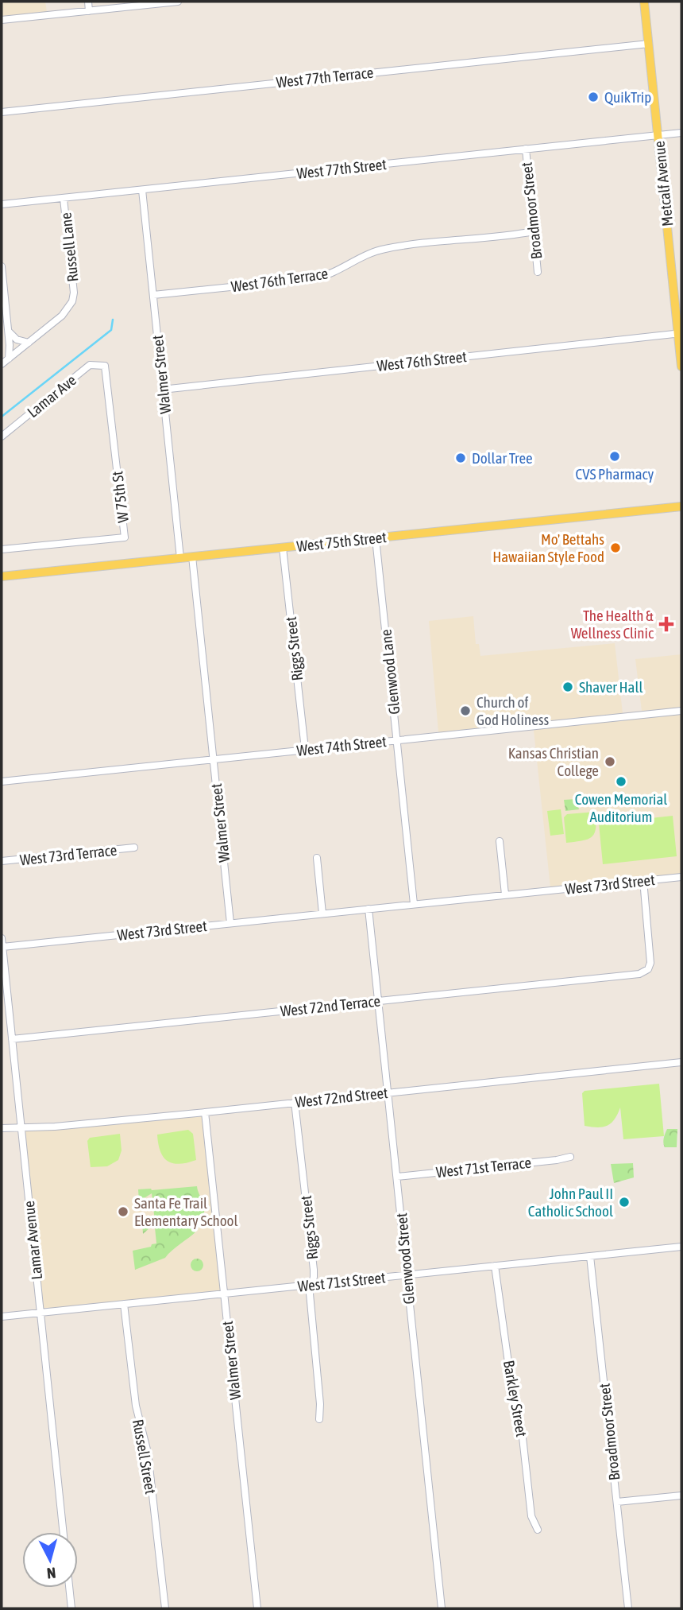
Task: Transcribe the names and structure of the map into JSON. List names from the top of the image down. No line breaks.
{"streets":{"main road":["Metcalf Avenue","West 75th Street"],"street":["West 77th Terrace","West 77th Street","Broadmoor Street","Russell Lane","West 76th Terrace","West 76th Street","Walmer Street","Lamar Ave","W 75th St","Riggs Street","Glenwood Lane","West 74th Street","West 73rd Terrace","West 73rd Street","West 72nd Terrace","West 72nd Street","West 71st Terrace","Lamar Avenue","Glenwood Street","West 71st Street","Barkley Street","Russell Street"]},"crossings":[["West 77th Terrace","Metcalf Avenue"],["West 77th Street","Metcalf Avenue"],["West 77th Street","Broadmoor Street"],["West 77th Street","Russell Lane"],["West 77th Street","Walmer Street"],["Metcalf Avenue","West 76th Street"],["Broadmoor Street","West 76th Terrace"],["Broadmoor Street","West 71st Street"],["West 76th Terrace","Walmer Street"],["West 76th Street","Walmer Street"],["Walmer Street","West 75th Street"],["Walmer Street","West 74th Street"],["Walmer Street","West 73rd Street"],["Walmer Street","West 72nd Street"],["Walmer Street","West 71st Street"],["Lamar Ave","W 75th St"],["West 75th Street","Riggs Street"],["West 75th Street","Glenwood Lane"],["Riggs Street","West 74th Street"],["Riggs Street","West 72nd Street"],["Riggs Street","West 71st Street"],["Glenwood Lane","West 74th Street"],["Glenwood Lane","West 73rd Street"],["West 73rd Street","West 72nd Terrace"],["West 73rd Street","Lamar Avenue"],["West 73rd Street","Glenwood Street"],["West 72nd Terrace","Lamar Avenue"],["West 72nd Terrace","Glenwood Street"],["West 72nd Street","Lamar Avenue"],["West 72nd Street","Glenwood Street"],["West 71st Terrace","Glenwood Street"],["Lamar Avenue","West 71st Street"],["Glenwood Street","West 71st Street"],["West 71st Street","Barkley Street"],["West 71st Street","Russell Street"]],"places":{"other":["QuikTrip","CVS Pharmacy","Dollar Tree","Mo' Bettahs Hawaiian Style Food","Shaver Hall","Church of God Holiness","Kansas Christian College","Cowen Memorial Auditorium","John Paul II Catholic School","Santa Fe Trail Elementary School"],"health":["The Health & Wellness Clinic"]},"north":"bottom"}
